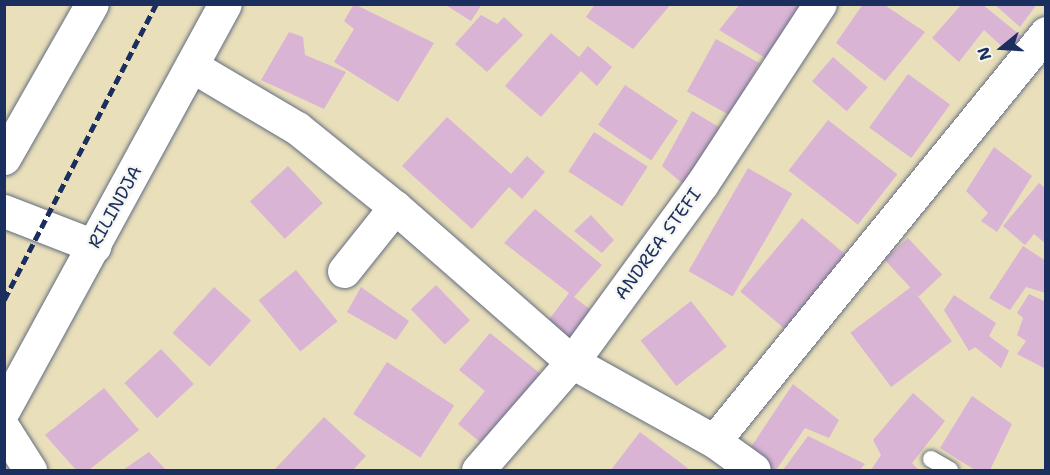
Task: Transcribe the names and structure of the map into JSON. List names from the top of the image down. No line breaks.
{"streets":{"street":["RILINDJA","ANDREA STEFI"]},"north":"left"}
